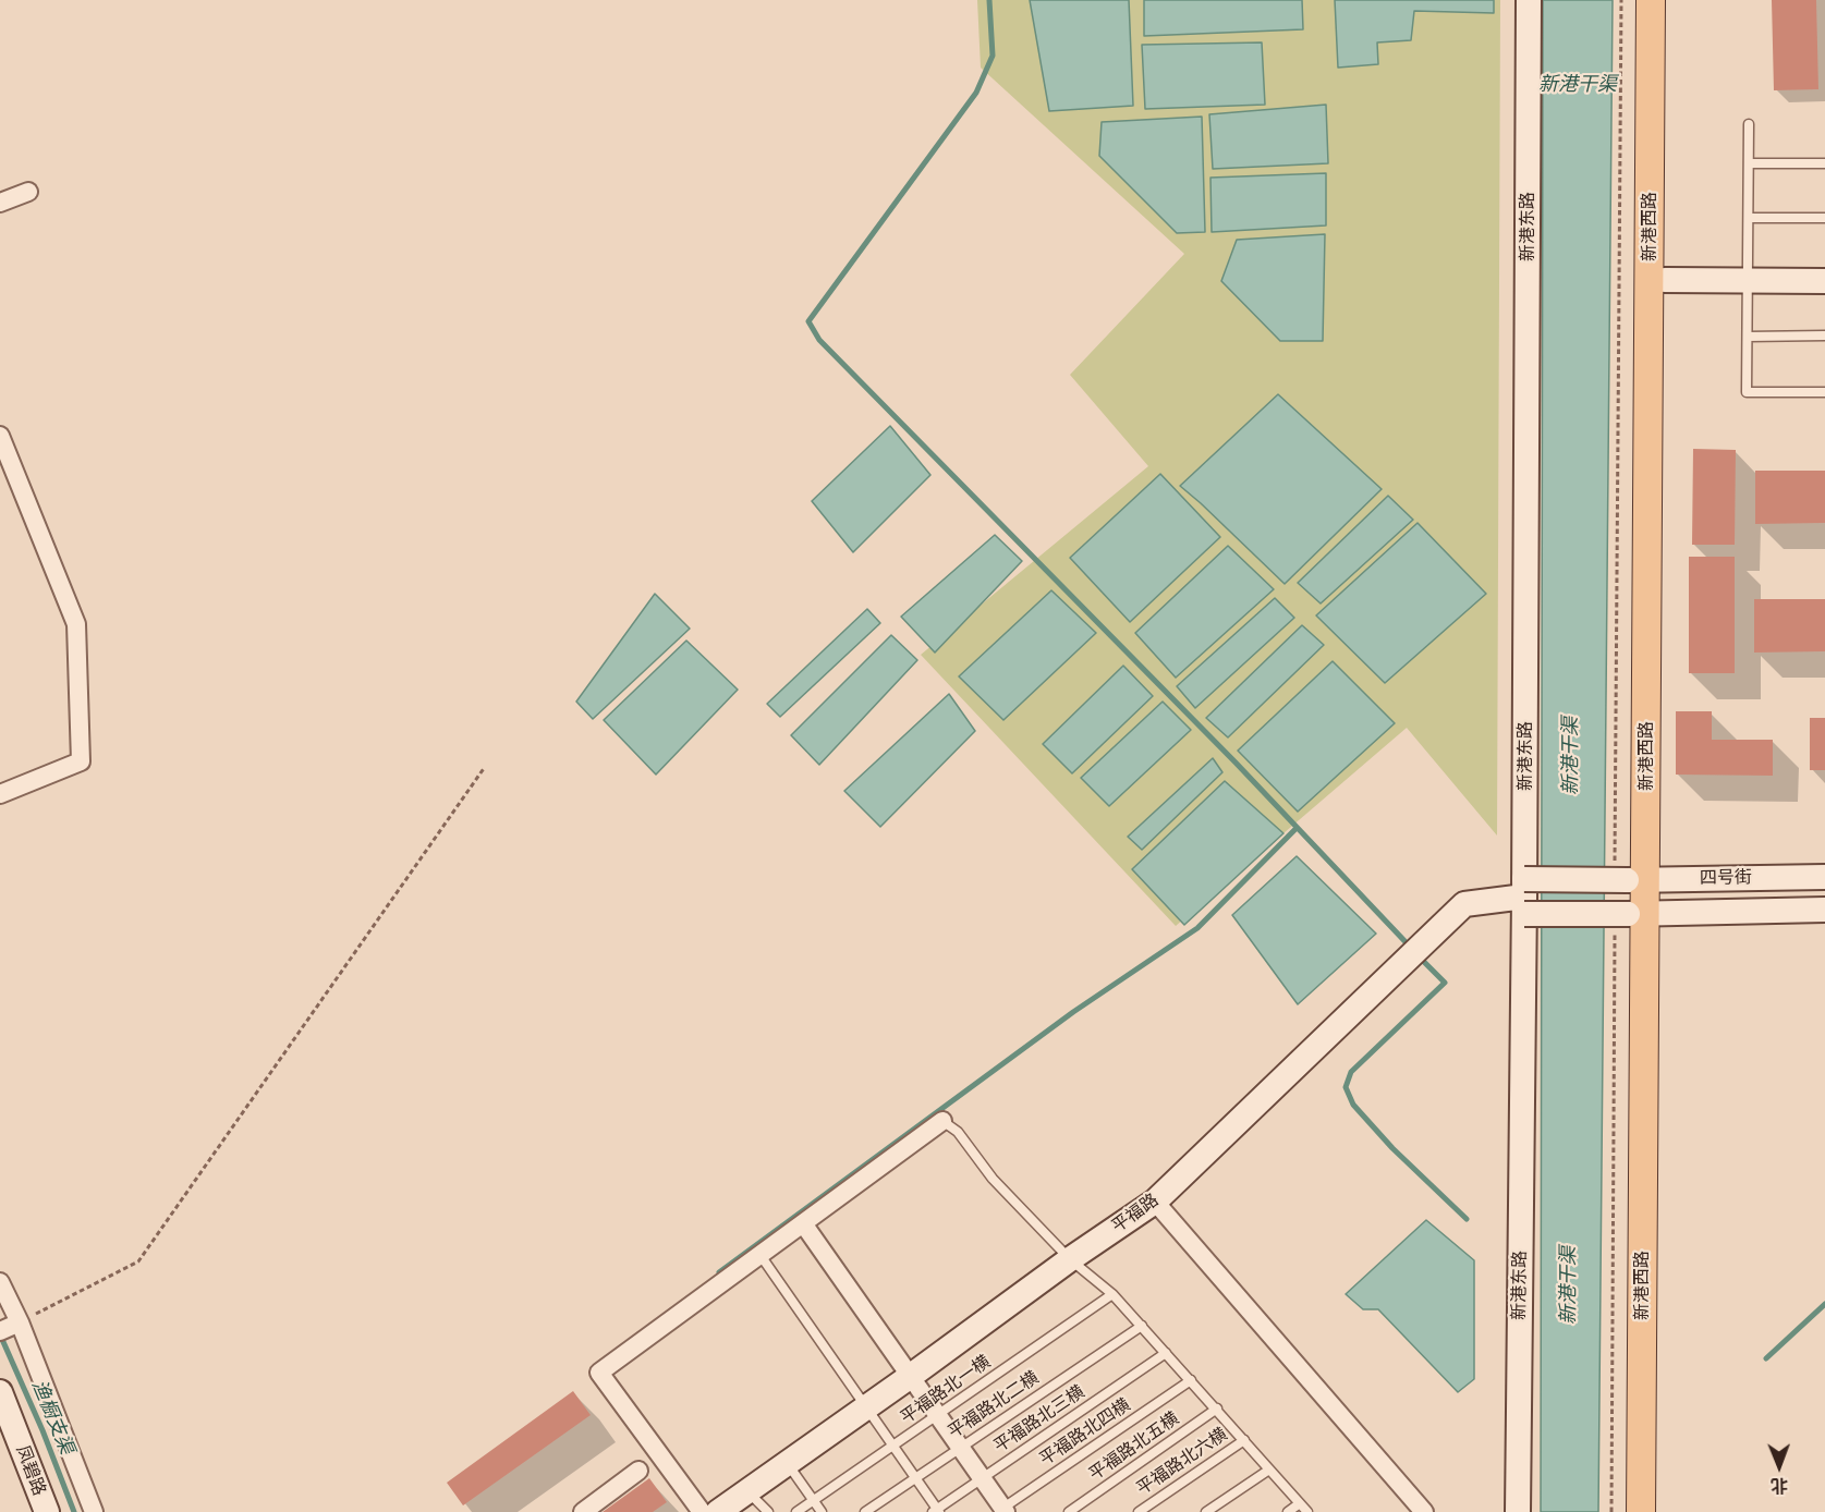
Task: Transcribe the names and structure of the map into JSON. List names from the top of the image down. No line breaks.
{"streets":{"main road":["新港东路","新港西路","四号街","平福路","凤碧路"],"lane":["平福路北一横","平福路北二横","平福路北三横","平福路北四横","平福路北五横","平福路北六横"]},"crossings":[["新港东路","四号街"],["新港东路","平福路"],["四号街","平福路"]],"water":["新港干渠","渔橱支渠"],"north":"bottom"}
